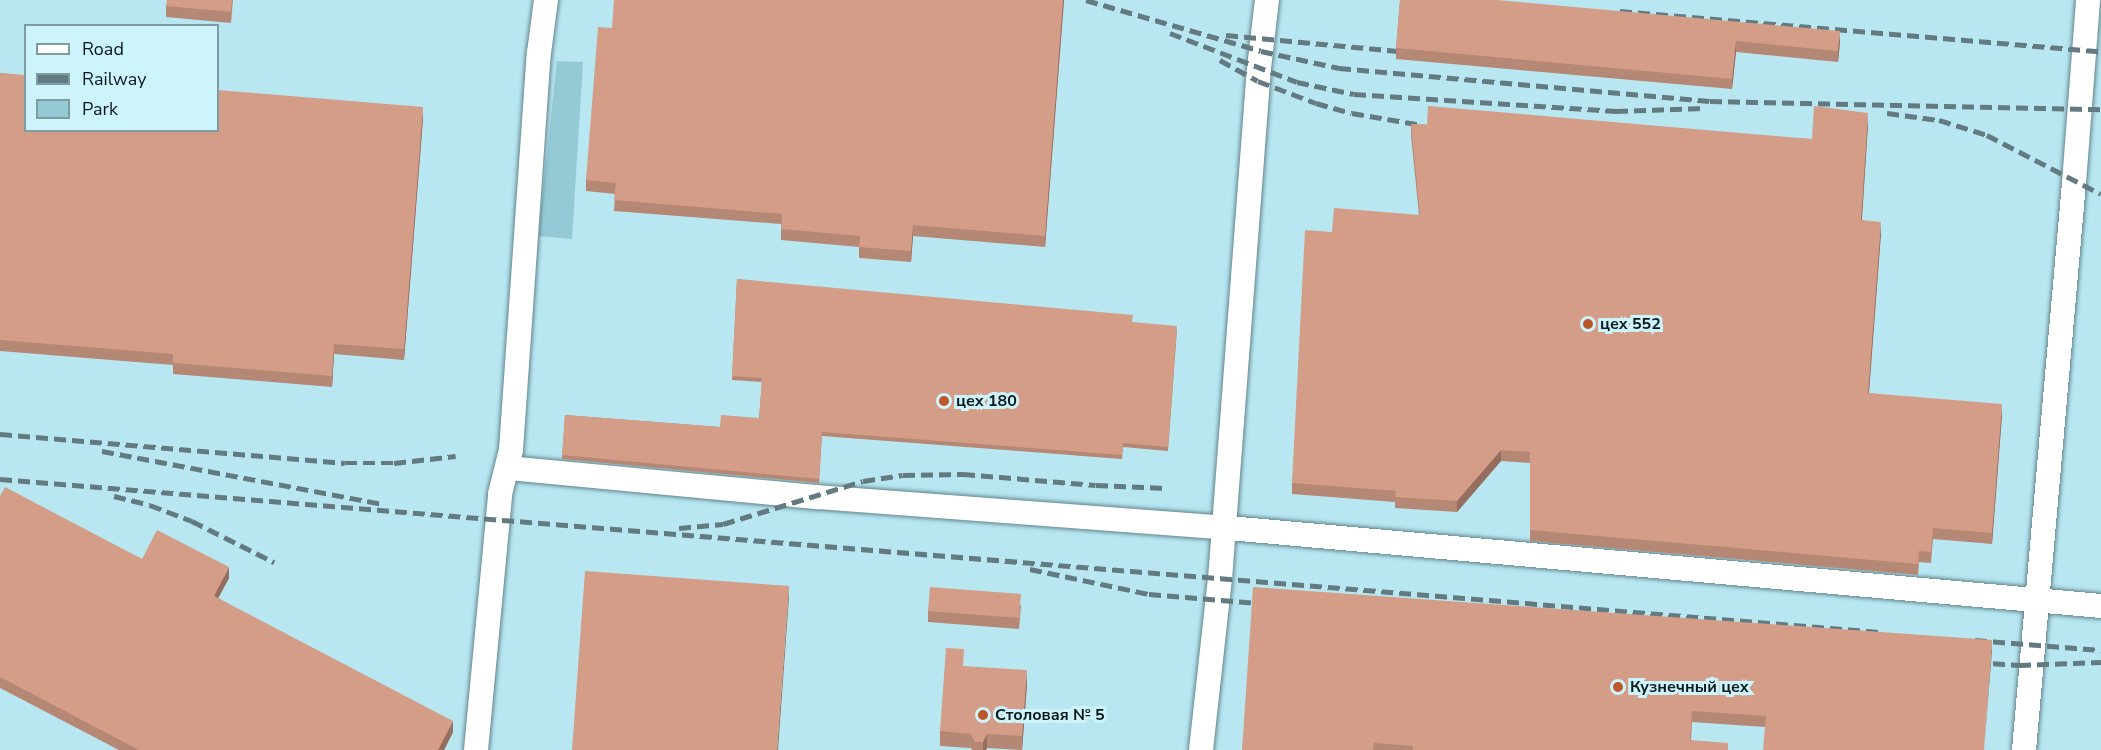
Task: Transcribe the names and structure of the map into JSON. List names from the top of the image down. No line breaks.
{"places":["цех 552","цех 180","Кузнечный цех","Столовая № 5"],"legend":["Road","Railway","Park"]}
